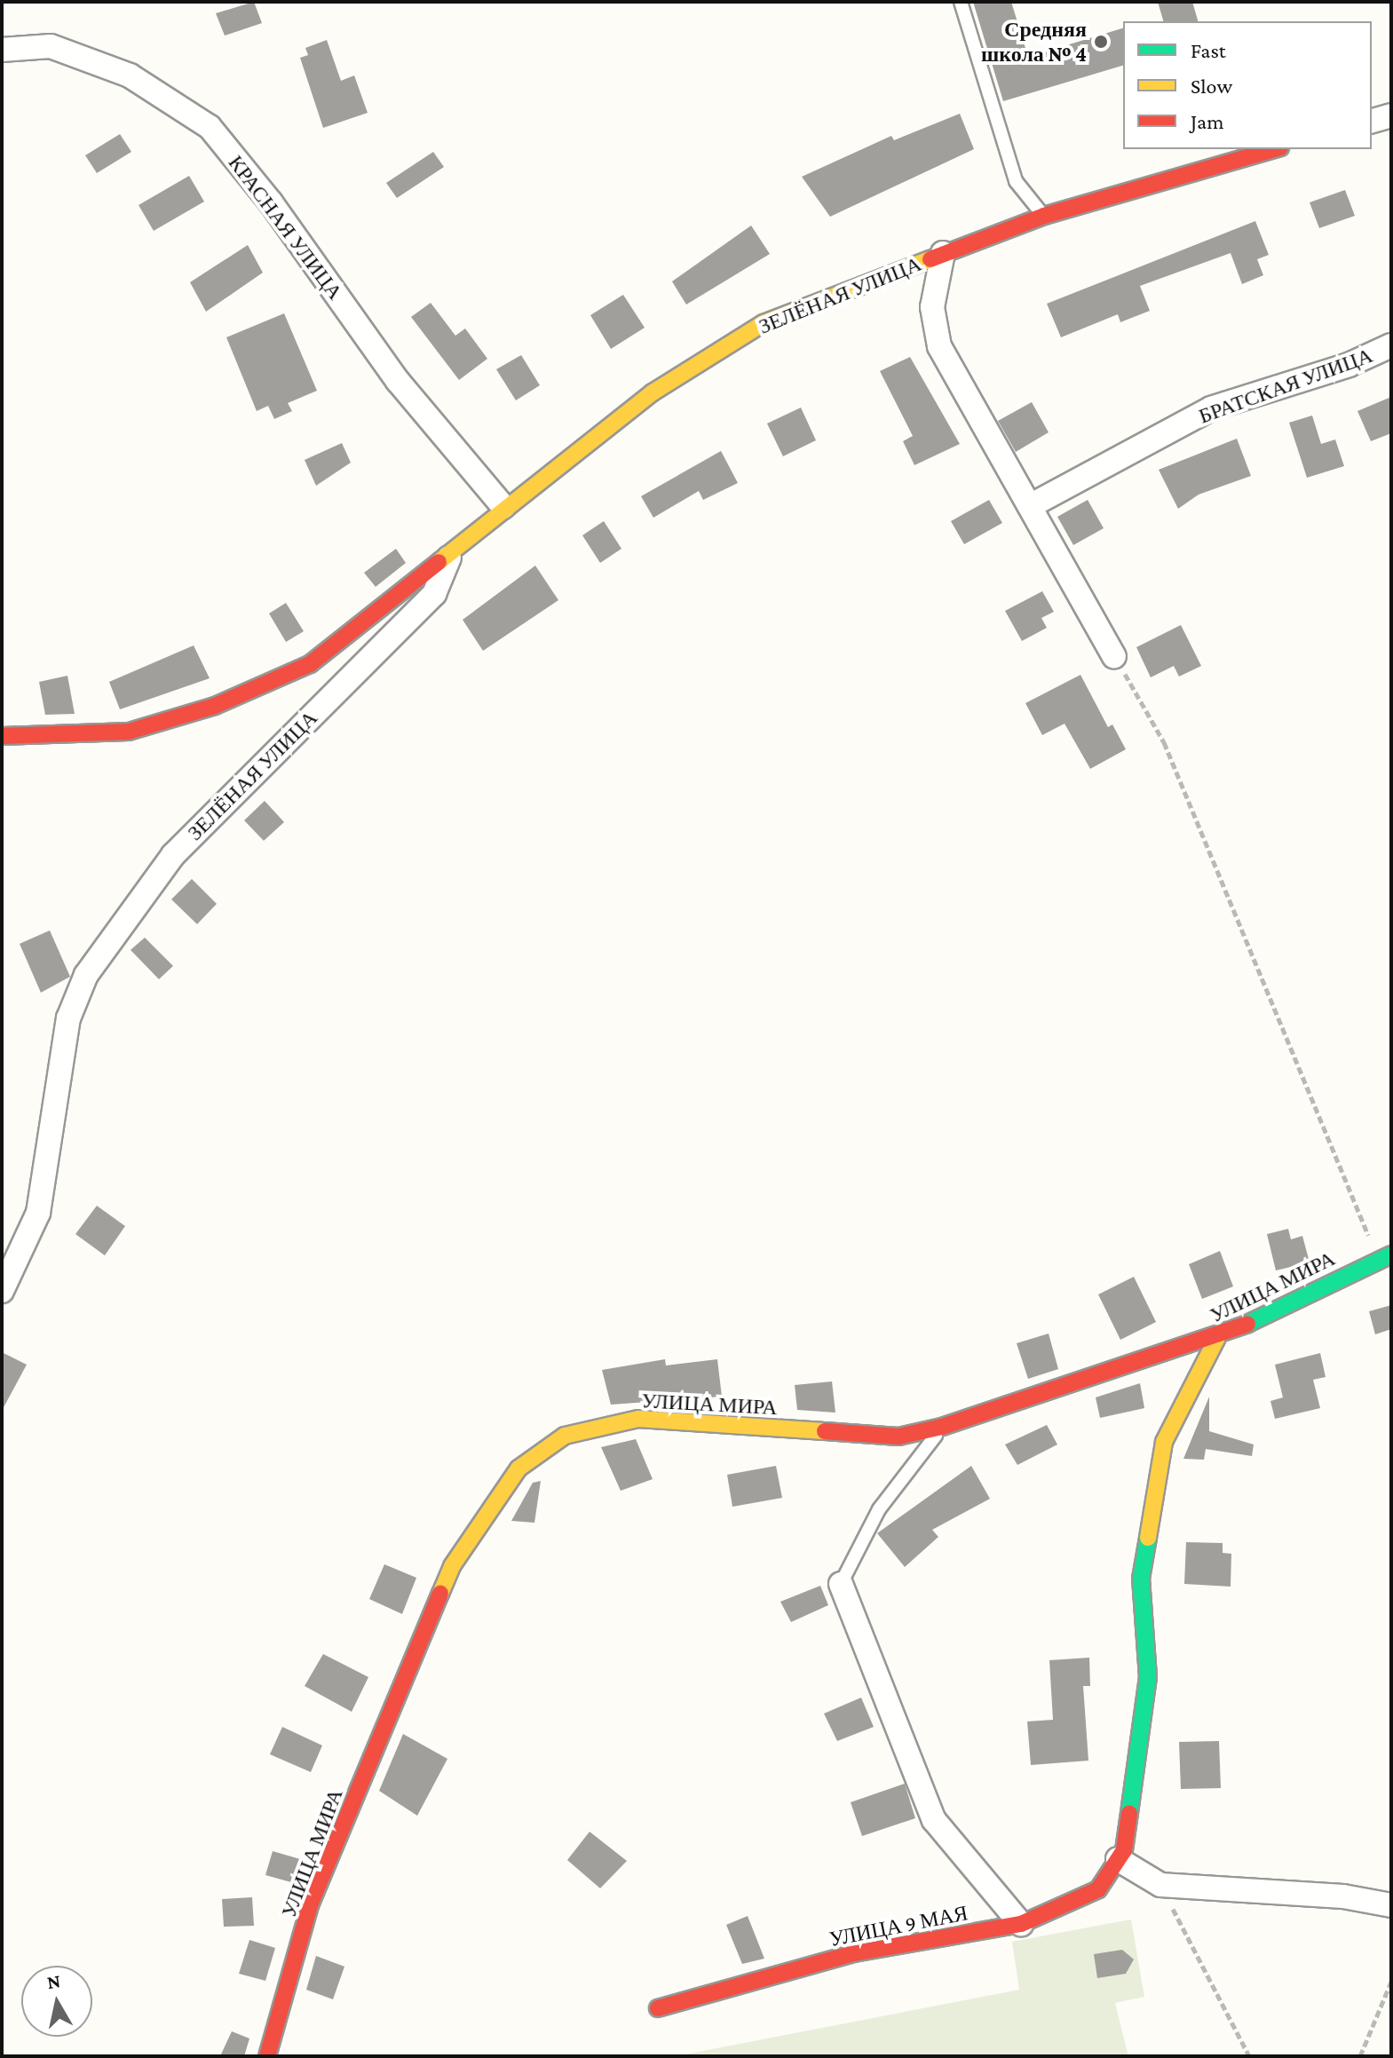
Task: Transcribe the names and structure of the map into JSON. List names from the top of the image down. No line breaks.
{"streets":{"street":["КРАСНАЯ УЛИЦА","ЗЕЛЁНАЯ УЛИЦА","БРАТСКАЯ УЛИЦА","УЛИЦА МИРА","УЛИЦА 9 МАЯ"]},"crossings":[["КРАСНАЯ УЛИЦА","ЗЕЛЁНАЯ УЛИЦА"]],"places":["Средняя школа № 4"],"legend":["Fast","Slow","Jam"],"north":"top"}
